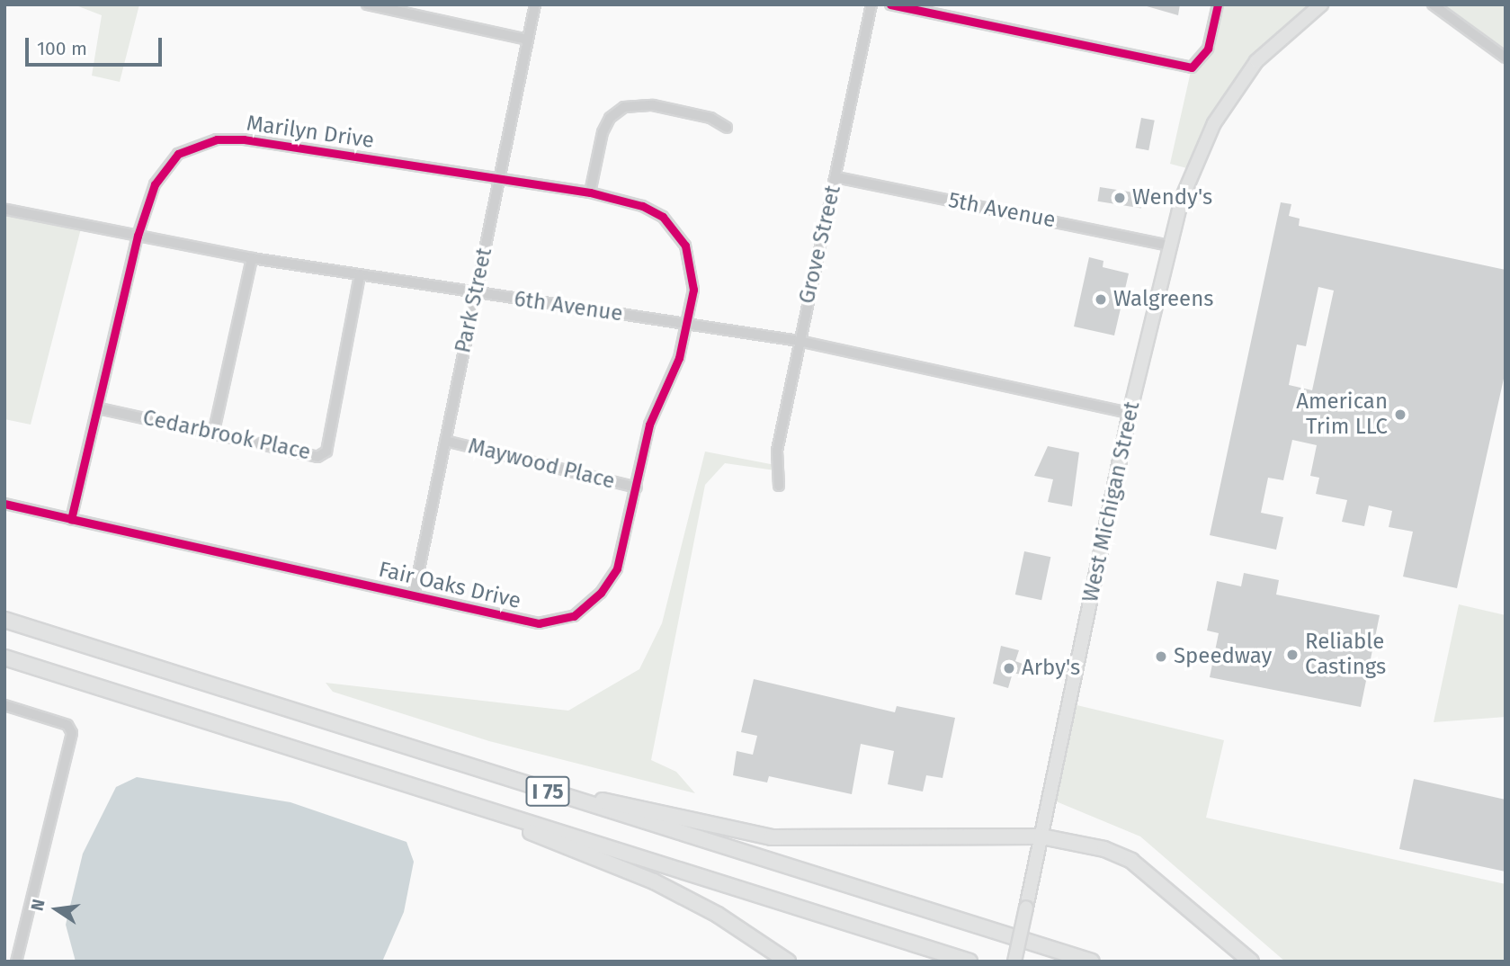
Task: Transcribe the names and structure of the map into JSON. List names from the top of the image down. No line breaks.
{"streets":{"highway":["I 75"],"main road":["West Michigan Street"],"street":["Marilyn Drive","5th Avenue","Grove Street","Park Street","6th Avenue","Cedarbrook Place","Maywood Place","Fair Oaks Drive"]},"crossings":[["Marilyn Drive","Park Street"],["Marilyn Drive","6th Avenue"],["Marilyn Drive","Cedarbrook Place"],["Marilyn Drive","Fair Oaks Drive"],["5th Avenue","Grove Street"],["5th Avenue","West Michigan Street"],["Grove Street","6th Avenue"],["Park Street","6th Avenue"],["Park Street","Maywood Place"],["Park Street","Fair Oaks Drive"],["6th Avenue","Cedarbrook Place"],["6th Avenue","West Michigan Street"],["6th Avenue","Fair Oaks Drive"],["Maywood Place","Fair Oaks Drive"]],"places":["Wendy's","Walgreens","American Trim LLC","Reliable Castings","Speedway","Arby's"],"scale_bar":"100 m","north":"left"}
